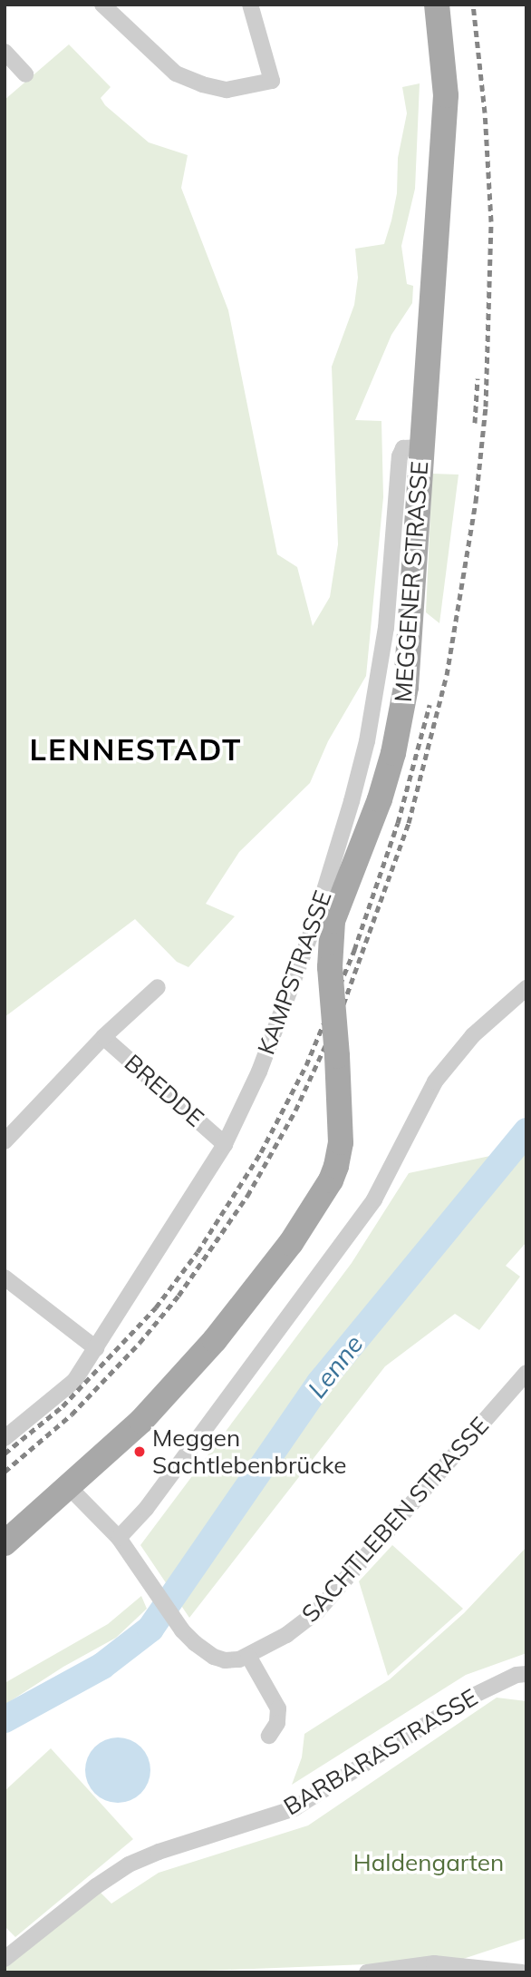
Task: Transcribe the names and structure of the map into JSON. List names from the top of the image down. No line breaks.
{"streets":{"main road":["MEGGENER STRASSE"],"street":["KAMPSTRASSE","BREDDE","SACHTLEBEN STRASSE","BARBARASTRASSE"]},"crossings":[["MEGGENER STRASSE","KAMPSTRASSE"],["MEGGENER STRASSE","SACHTLEBEN STRASSE"],["KAMPSTRASSE","BREDDE"]],"districts":["LENNESTADT"],"water":["Lenne"],"parks":["Haldengarten"],"places":["Meggen Sachtlebenbrücke"]}
